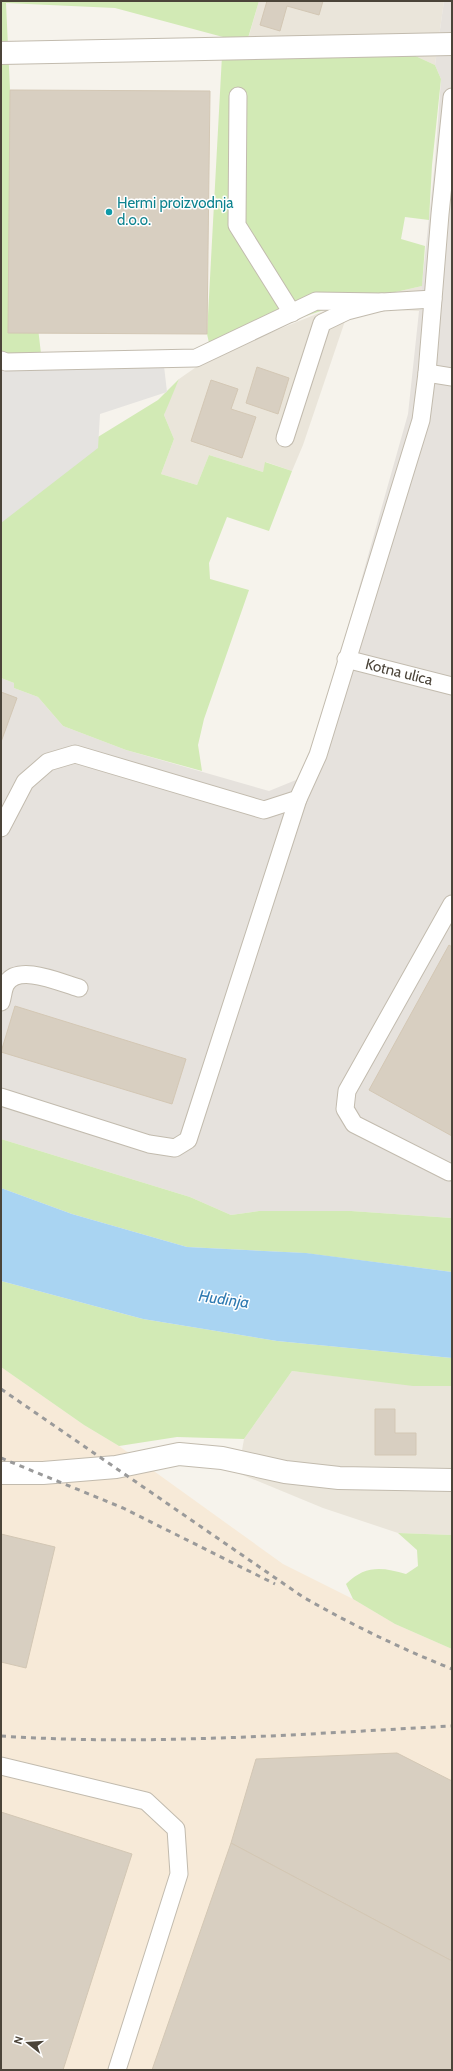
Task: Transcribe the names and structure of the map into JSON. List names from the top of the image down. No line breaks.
{"streets":{"lane":["Kotna ulica"]},"water":["Hudinja"],"places":["Hermi proizvodnja d.o.o."],"north":"left"}
